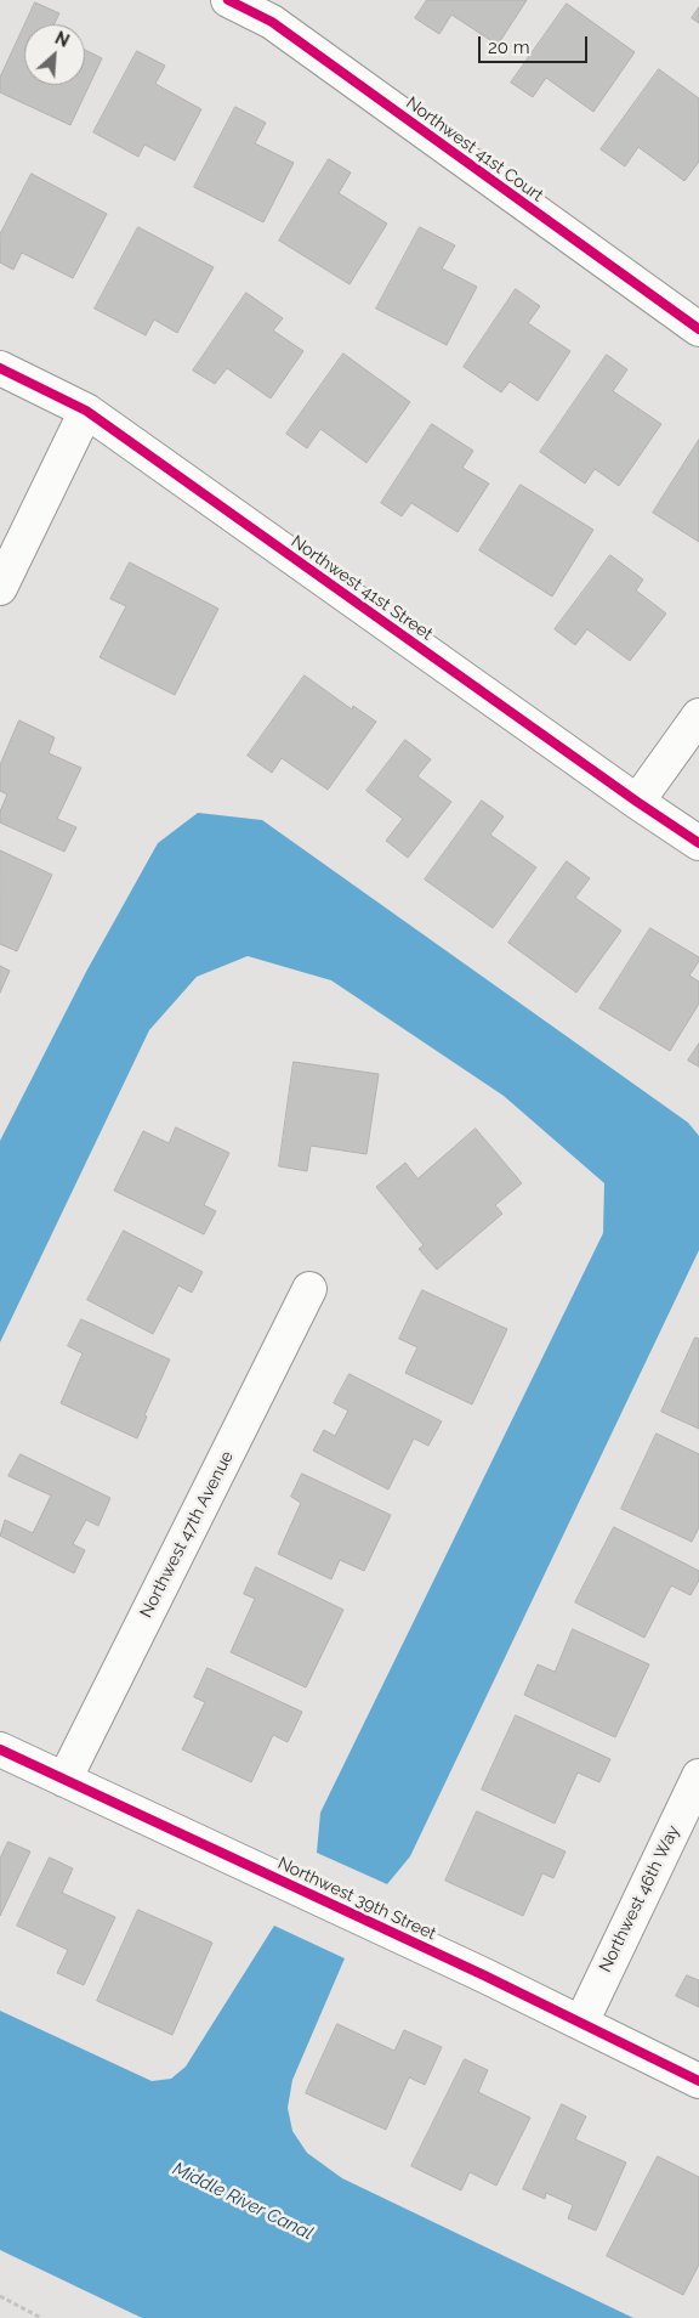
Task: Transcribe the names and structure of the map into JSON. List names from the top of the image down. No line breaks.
{"streets":{"street":["Northwest 41st Court","Northwest 41st Street","Northwest 47th Avenue","Northwest 39th Street","Northwest 46th Way"]},"crossings":[["Northwest 47th Avenue","Northwest 39th Street"],["Northwest 39th Street","Northwest 46th Way"]],"water":["Middle River Canal"],"scale_bar":"20 m","north":"top right"}
